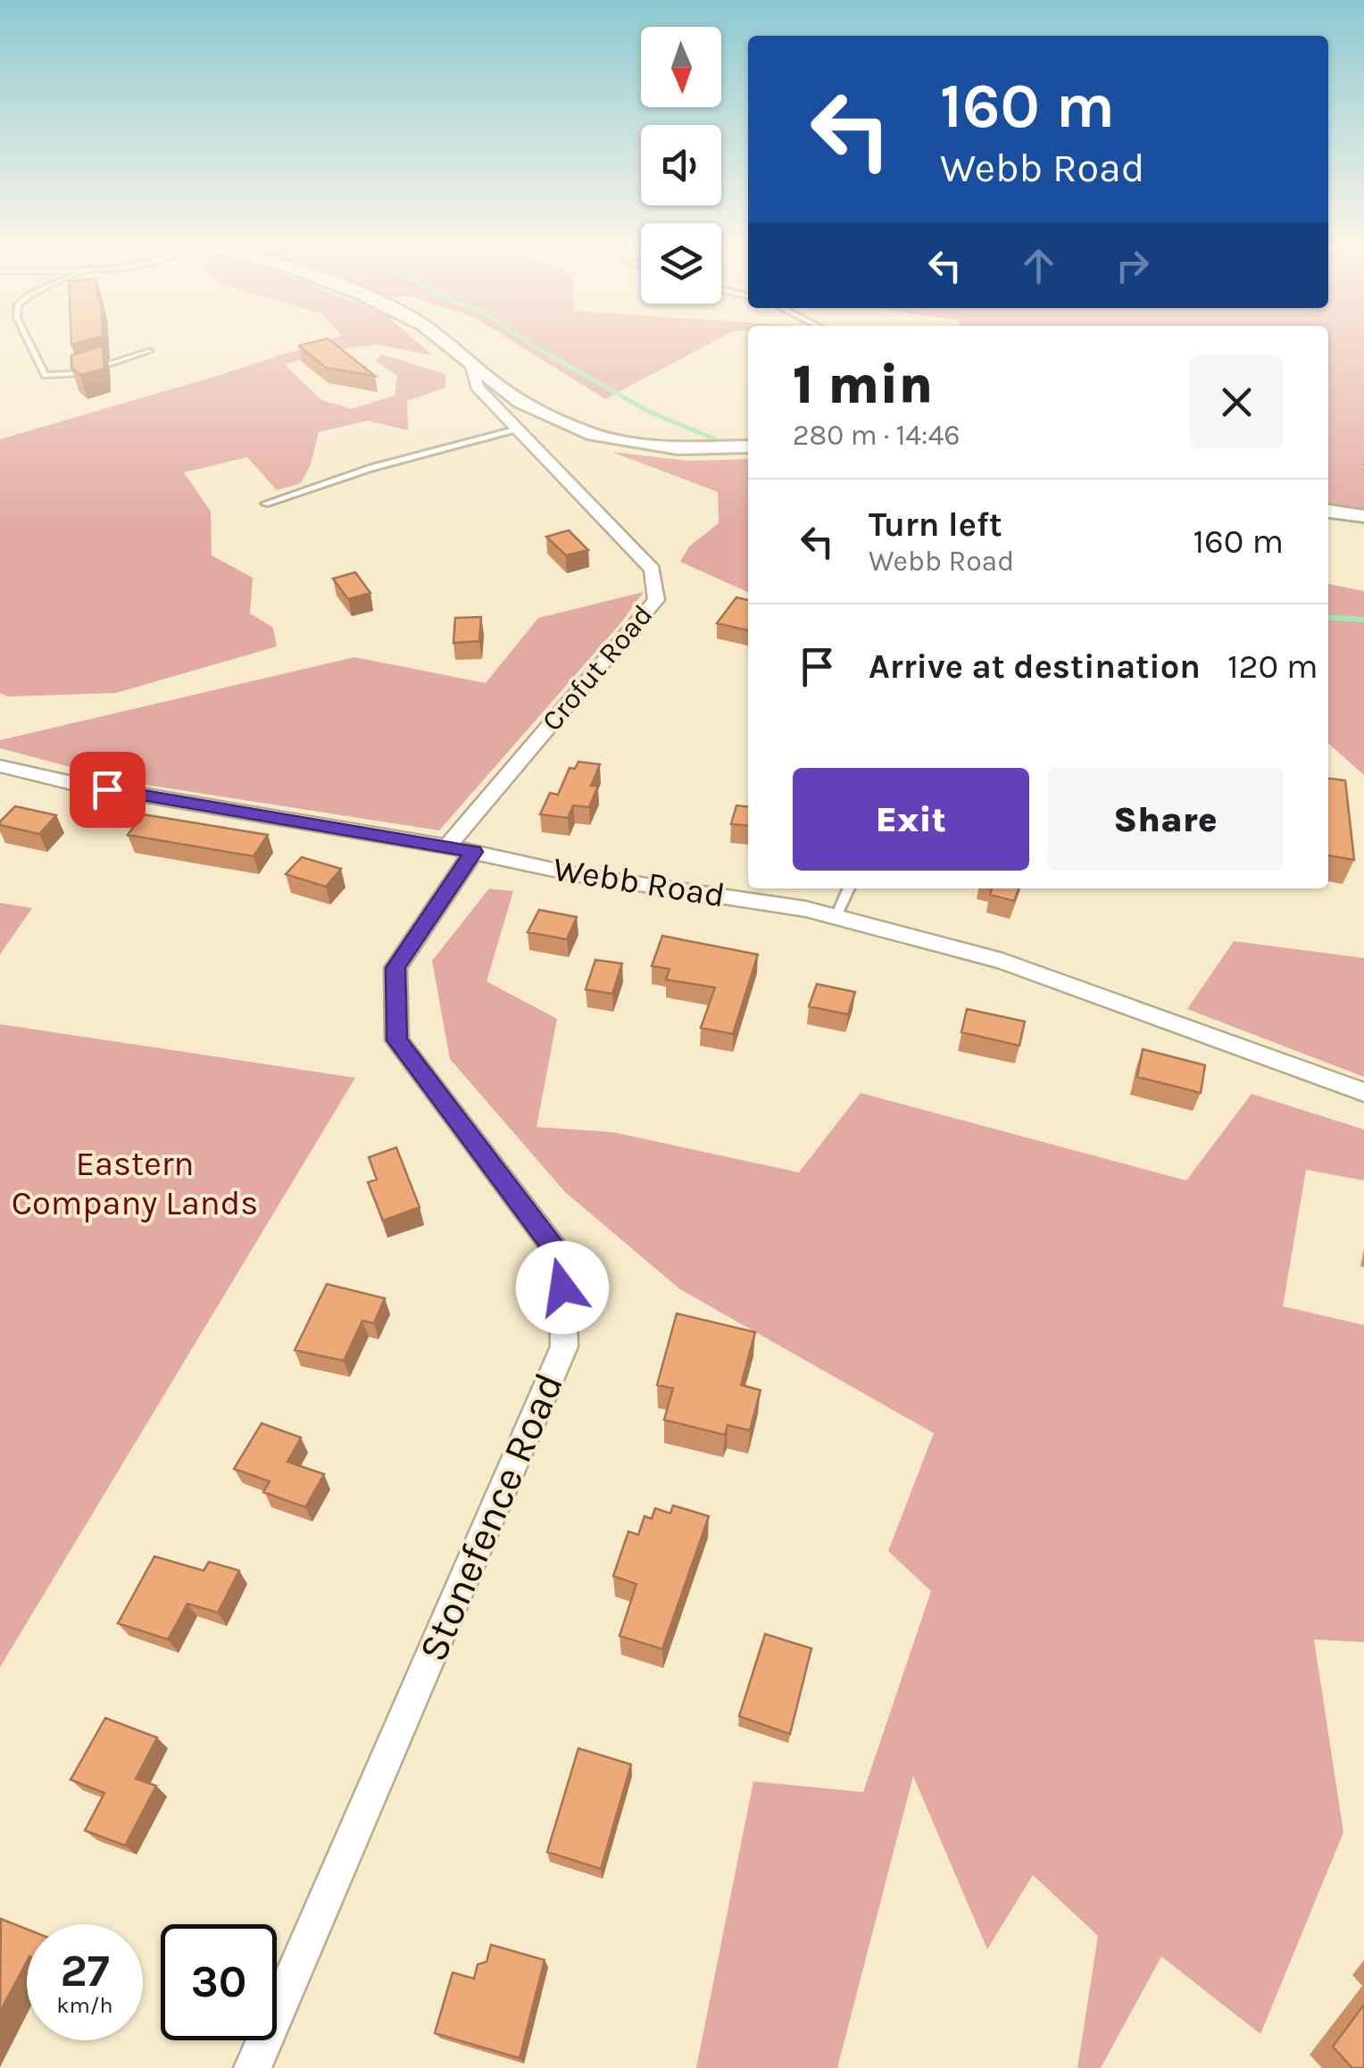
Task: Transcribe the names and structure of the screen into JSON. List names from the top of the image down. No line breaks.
{"streets":{"street":["Crofut Road","Webb Road","Stonefence Road"]},"crossings":[["Crofut Road","Webb Road"],["Crofut Road","Stonefence Road"],["Webb Road","Stonefence Road"]],"parks":["Eastern Company Lands"],"north":"bottom","page":{"turn":["160 m","Webb Road"],"heading":["1 min","280 m · 14:46"],"list":[{"name":"Turn left","note":"Webb Road","value":"160 m"},{"name":"Arrive at destination","value":"120 m"}],"buttons":["Exit","Share"],"speed":"27 km/h","limit":"30"}}
